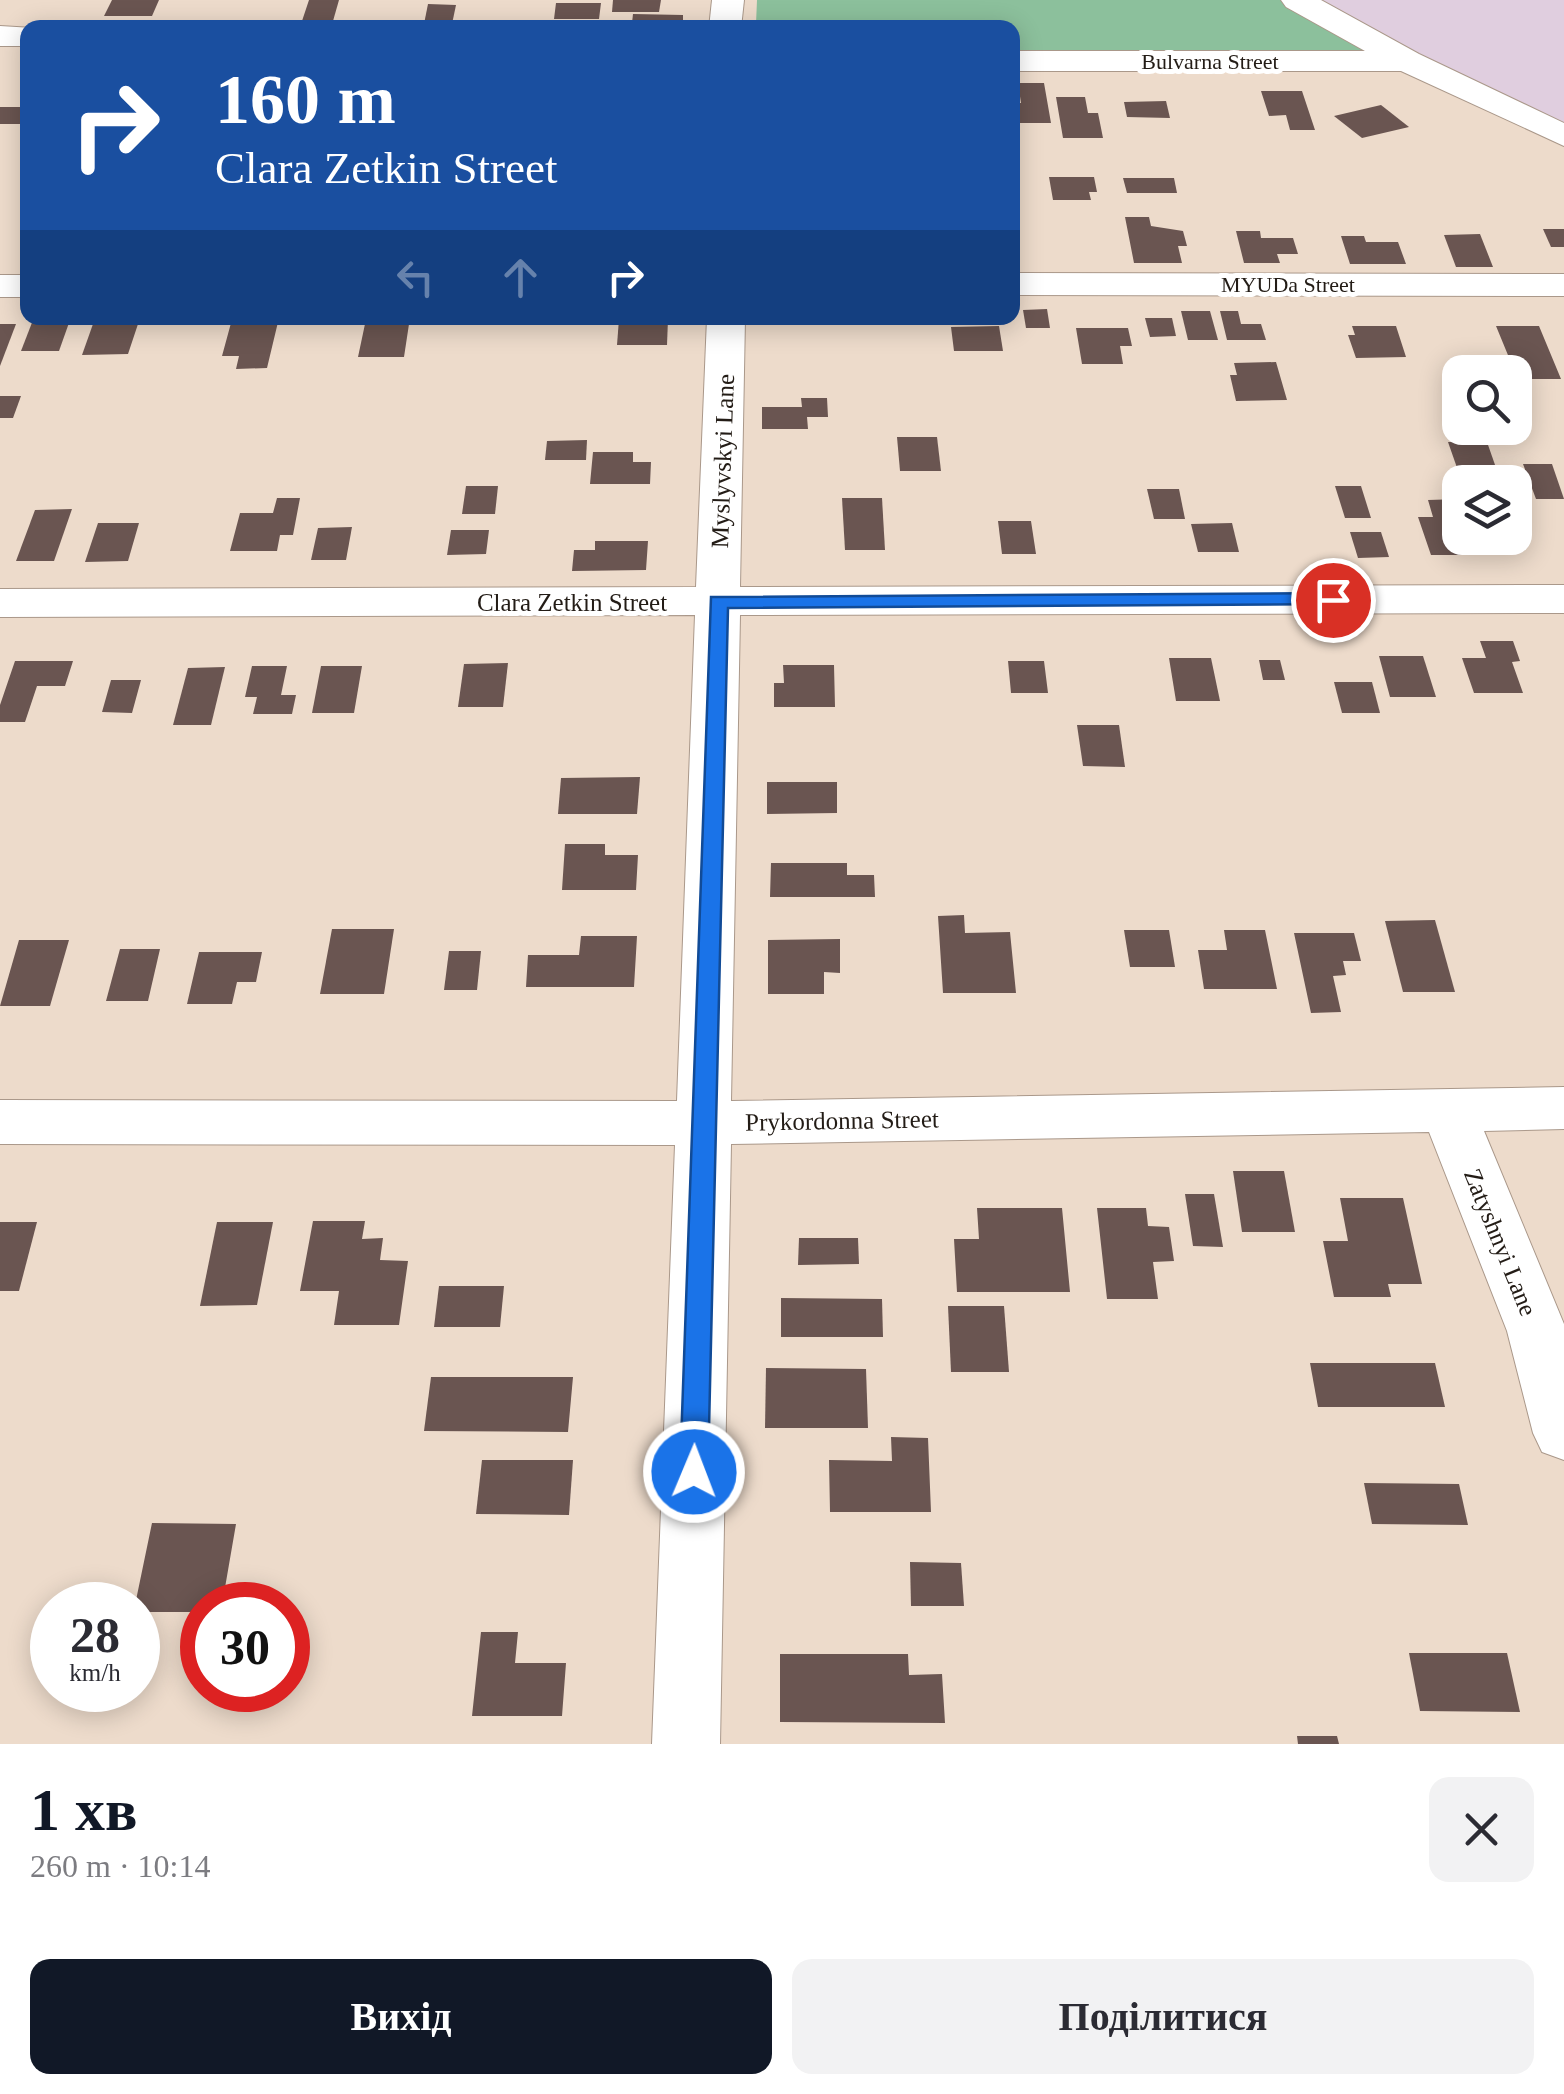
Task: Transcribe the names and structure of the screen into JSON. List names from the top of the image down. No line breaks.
{"streets":{"street":["Bulvarna Street","MYUDa Street","Myslyvskyi Lane","Clara Zetkin Street","Prykordonna Street","Zatyshnyi Lane"]},"crossings":[["Myslyvskyi Lane","Clara Zetkin Street"],["Myslyvskyi Lane","Prykordonna Street"],["Prykordonna Street","Zatyshnyi Lane"]],"page":{"turn":["160 m","Clara Zetkin Street"],"speed":"28 km/h","limit":"30","heading":["1 хв","260 m · 10:14"],"buttons":["Вихід","Поділитися"]}}
